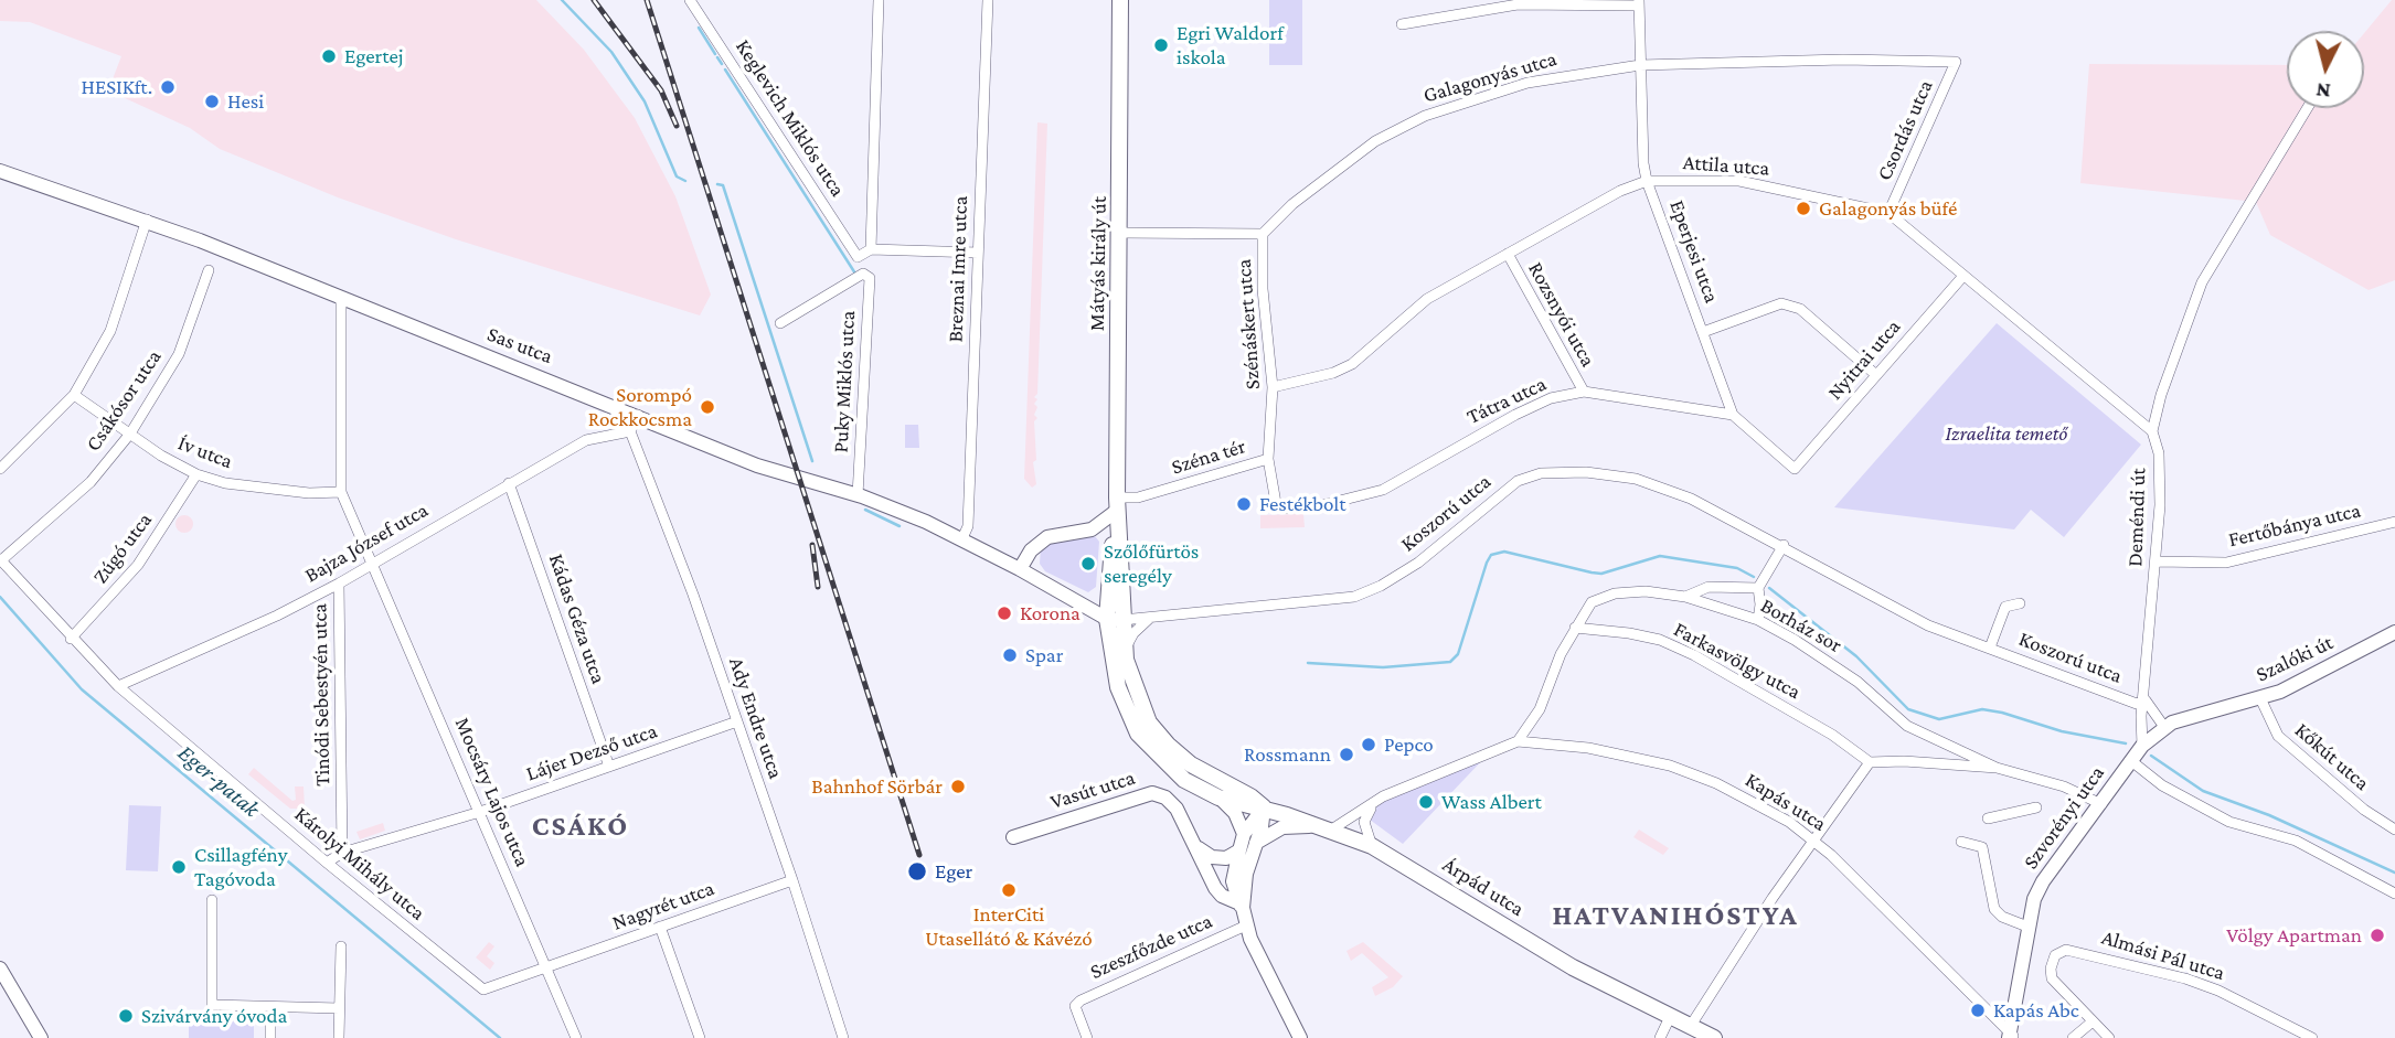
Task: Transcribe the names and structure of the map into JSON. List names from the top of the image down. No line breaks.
{"streets":{"main road":["Mátyás király út","Sas utca","Szalóki út","Vasút utca","Szvorényi utca","Árpád utca"],"street":["Galagonyás utca","Keglevich Miklós utca","Csordás utca","Attila utca","Eperjesi utca","Breznai Imre utca","Rozsnyói utca","Szénáskert utca","Nyitrai utca","Puky Miklós utca","Csákósor utca","Tátra utca","Ív utca","Széna tér","Koszorú utca","Deméndi út","Fertőbánya utca","Bajza József utca","Zúgó utca","Kádas Géza utca","Borház sor","Farkasvölgy utca","Tinódi Sebestyén utca","Ady Endre utca","Lájer Dezső utca","Kőkút utca","Mocsáry Lajos utca","Kapás utca","Károlyi Mihály utca","Nagyrét utca","Szeszfőzde utca","Almási Pál utca"]},"crossings":[["Galagonyás utca","Csordás utca"],["Galagonyás utca","Eperjesi utca"],["Galagonyás utca","Szénáskert utca"],["Csordás utca","Attila utca"],["Attila utca","Eperjesi utca"],["Attila utca","Rozsnyói utca"],["Attila utca","Szénáskert utca"],["Attila utca","Nyitrai utca"],["Attila utca","Deméndi út"],["Eperjesi utca","Nyitrai utca"],["Eperjesi utca","Tátra utca"],["Mátyás király út","Sas utca"],["Mátyás király út","Széna tér"],["Mátyás király út","Koszorú utca"],["Mátyás király út","Árpád utca"],["Breznai Imre utca","Sas utca"],["Rozsnyói utca","Tátra utca"],["Szénáskert utca","Széna tér"],["Sas utca","Puky Miklós utca"],["Sas utca","Koszorú utca"],["Nyitrai utca","Tátra utca"],["Csákósor utca","Ív utca"],["Csákósor utca","Károlyi Mihály utca"],["Tátra utca","Széna tér"],["Ív utca","Zúgó utca"],["Koszorú utca","Deméndi út"],["Deméndi út","Fertőbánya utca"],["Deméndi út","Szvorényi utca"],["Bajza József utca","Kádas Géza utca"],["Bajza József utca","Tinódi Sebestyén utca"],["Bajza József utca","Ady Endre utca"],["Bajza József utca","Mocsáry Lajos utca"],["Bajza József utca","Károlyi Mihály utca"],["Zúgó utca","Károlyi Mihály utca"],["Kádas Géza utca","Lájer Dezső utca"],["Borház sor","Farkasvölgy utca"],["Szalóki út","Kőkút utca"],["Szalóki út","Szvorényi utca"],["Tinódi Sebestyén utca","Lájer Dezső utca"],["Ady Endre utca","Lájer Dezső utca"],["Ady Endre utca","Nagyrét utca"],["Lájer Dezső utca","Mocsáry Lajos utca"],["Lájer Dezső utca","Károlyi Mihály utca"],["Mocsáry Lajos utca","Károlyi Mihály utca"],["Mocsáry Lajos utca","Nagyrét utca"],["Kapás utca","Szvorényi utca"],["Károlyi Mihály utca","Nagyrét utca"]],"districts":["CSÁKÓ","HATVANIHÓSTYA"],"water":["Eger-patak"],"parks":["Izraelita temető"],"places":["Egri Waldorf iskola","Egertej","HESIKft.","Hesi","Galagonyás büfé","Sorompó Rockkocsma","Festékbolt","Szőlőfürtös seregély","Korona","Spar","Pepco","Rossmann","Bahnhof Sörbár","Wass Albert","Csillagfény Tagóvoda","Eger","InterCiti Utasellátó & Kávézó","Völgy Apartman","Kapás Abc","Szivárvány óvoda"],"north":"bottom"}
